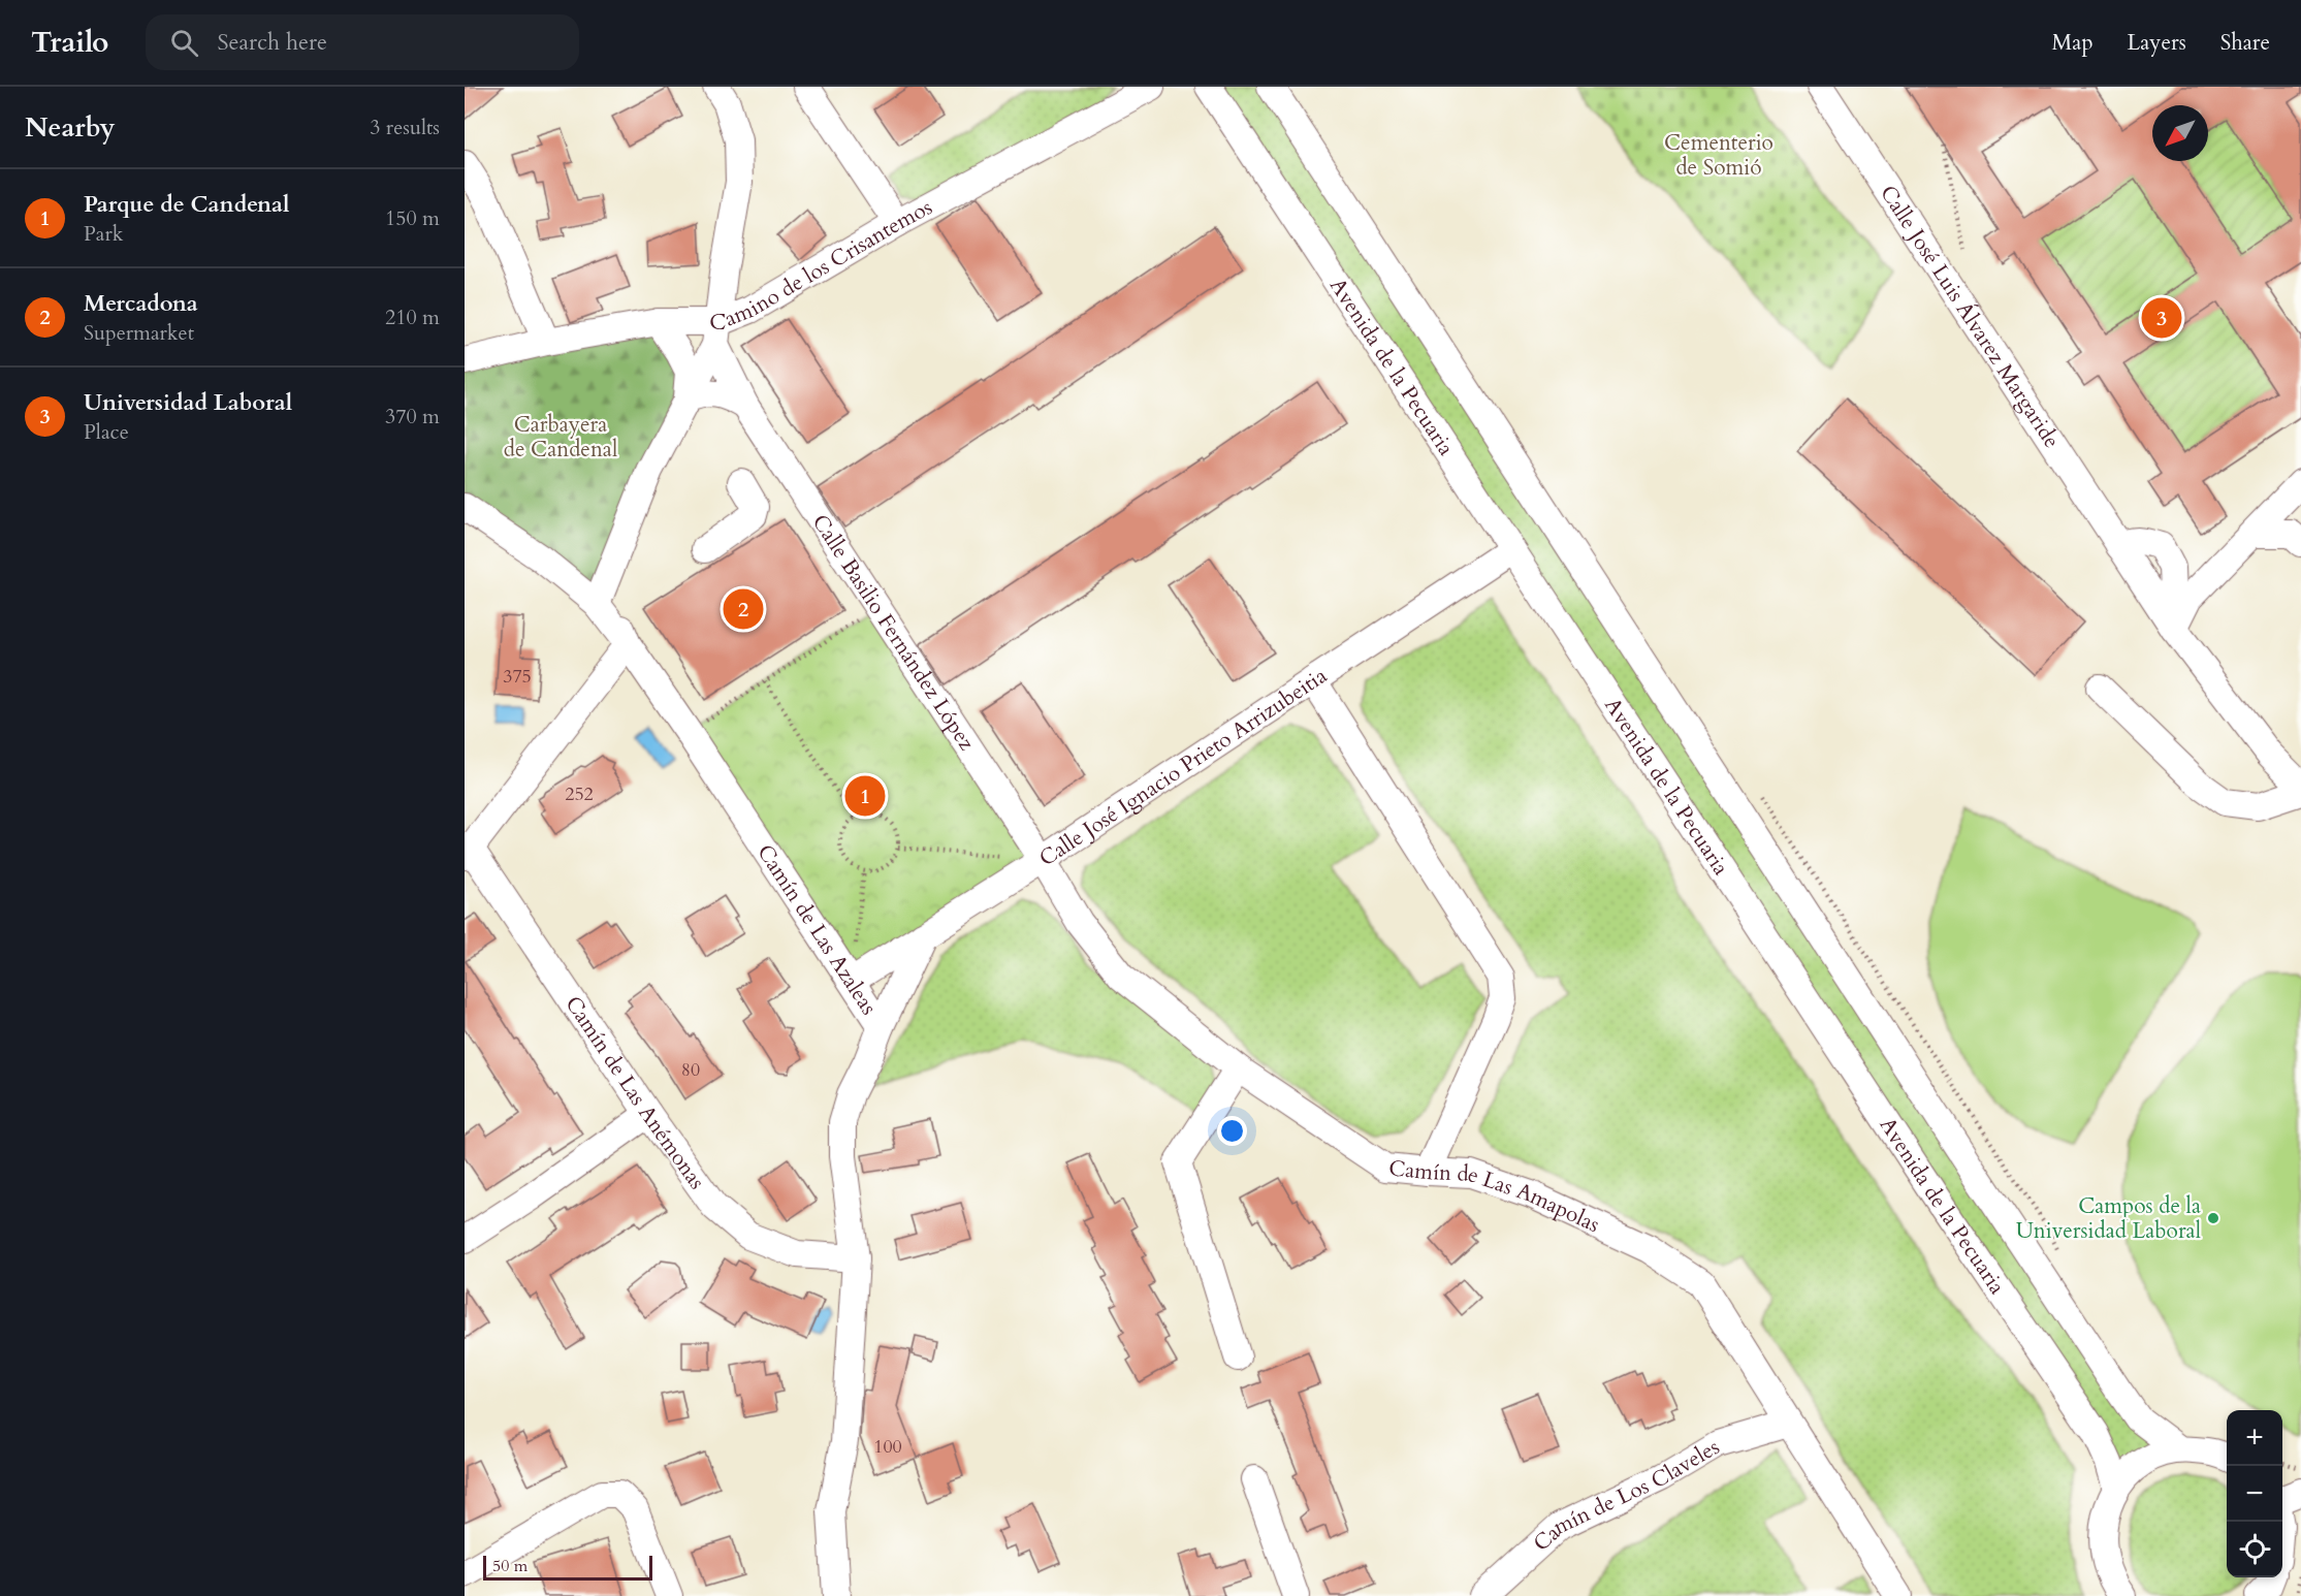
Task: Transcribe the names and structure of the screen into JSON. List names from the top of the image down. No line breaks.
{"streets":{"street":["Camino de los Crisantemos","Calle José Luis Álvarez Margaride","Avenida de la Pecuaria","Calle Basilio Fernández López","Calle José Ignacio Prieto Arrizubeitia","Camín de Las Azaleas","Camín de Las Anémonas","Camín de Las Amapolas","Camín de Los Claveles"]},"crossings":[["Camino de los Crisantemos","Calle Basilio Fernández López"],["Avenida de la Pecuaria","Calle José Ignacio Prieto Arrizubeitia"],["Calle Basilio Fernández López","Calle José Ignacio Prieto Arrizubeitia"],["Calle Basilio Fernández López","Camín de Las Amapolas"],["Calle José Ignacio Prieto Arrizubeitia","Camín de Las Azaleas"],["Calle José Ignacio Prieto Arrizubeitia","Camín de Las Amapolas"],["Camín de Las Azaleas","Camín de Las Anémonas"],["Camín de Las Amapolas","Camín de Los Claveles"]],"parks":["Cementerio de Somió","Carbayera de Candenal"],"places":["Campos de la Universidad Laboral"],"house_numbers":["375","252","80","100"],"scale_bar":"50 m","north":"bottom left","page":{"header":"Trailo","search":"Search here","nav":["Map","Layers","Share"],"heading":["Nearby","3 results"],"list":[{"mark":"1","name":"Parque de Candenal","note":"Park","value":"150 m"},{"mark":"2","name":"Mercadona","note":"Supermarket","value":"210 m"},{"mark":"3","name":"Universidad Laboral","note":"Place","value":"370 m"}],"pins":["3","2","1"],"map_buttons":["+","−"],"scale":"50 m"}}
